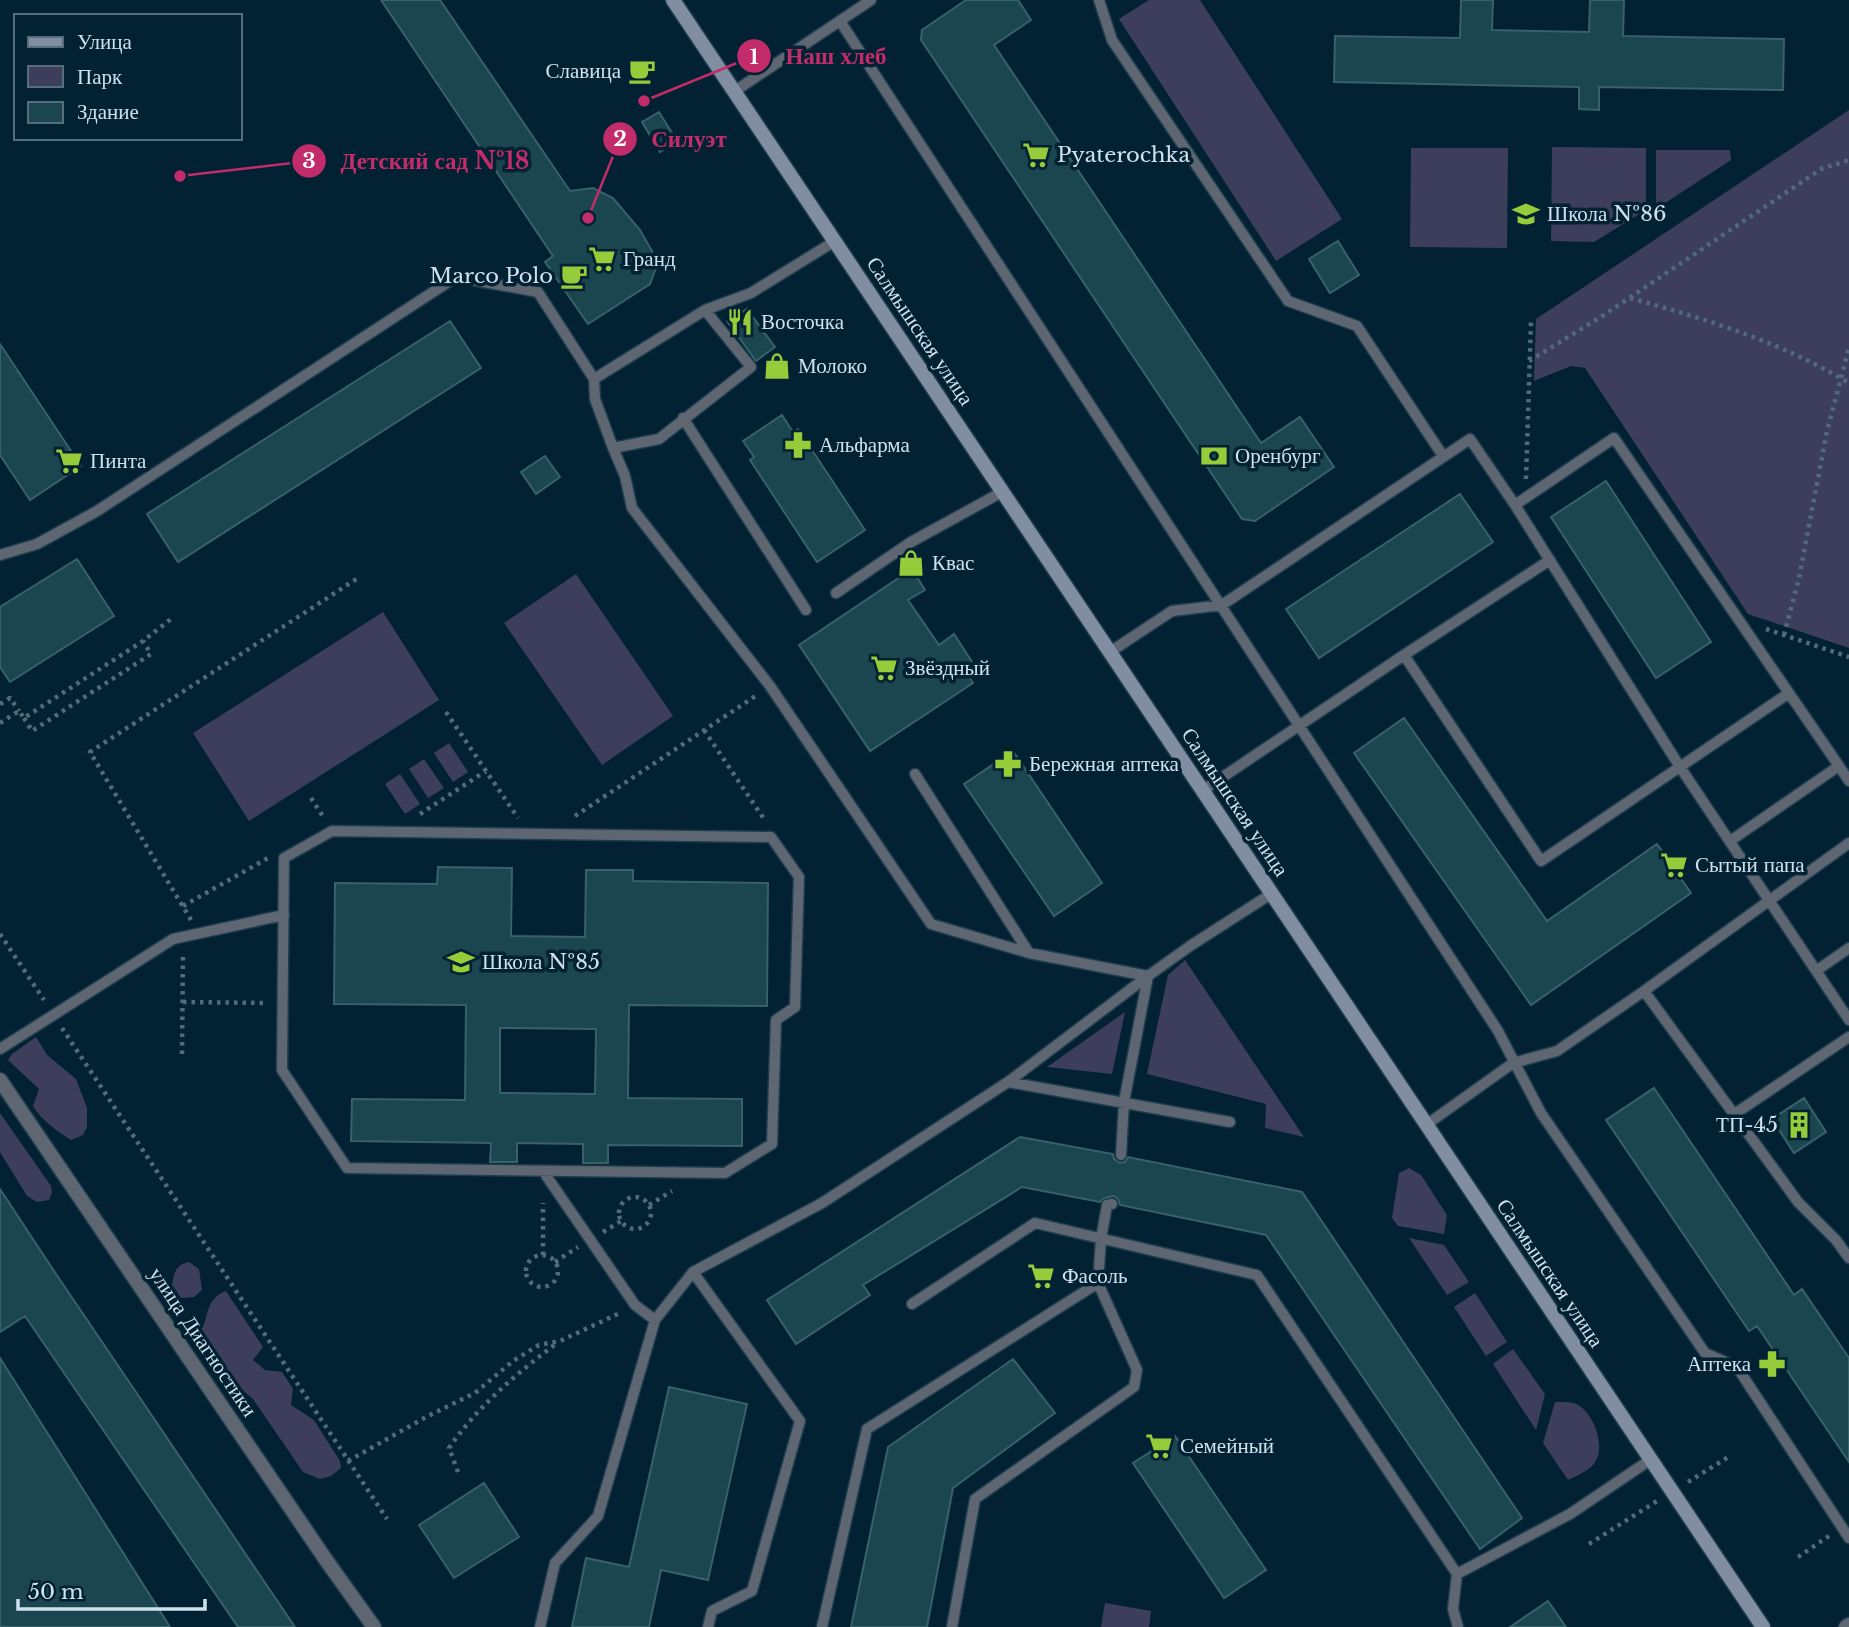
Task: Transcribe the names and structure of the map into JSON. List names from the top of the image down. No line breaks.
{"streets":{"main road":["Салмышская улица"],"street":["улица Диагностики"]},"places":{"cafe":["Славица","Marco Polo"],"other":["Наш хлеб","Детский сад №18","Силуэт"],"supermarket":["Pyaterochka","Гранд","Пинта","Звёздный","Сытый папа","Фасоль","Семейный"],"school or university":["Школа №86","Школа №85"],"restaurant":["Восточка"],"shop":["Молоко","Квас"],"pharmacy":["Альфарма","Бережная аптека","Аптека"],"bank":["Оренбург"],"building":["ТП-45"]},"legend":["Улица","Парк","Здание"],"scale_bar":"50 m"}
